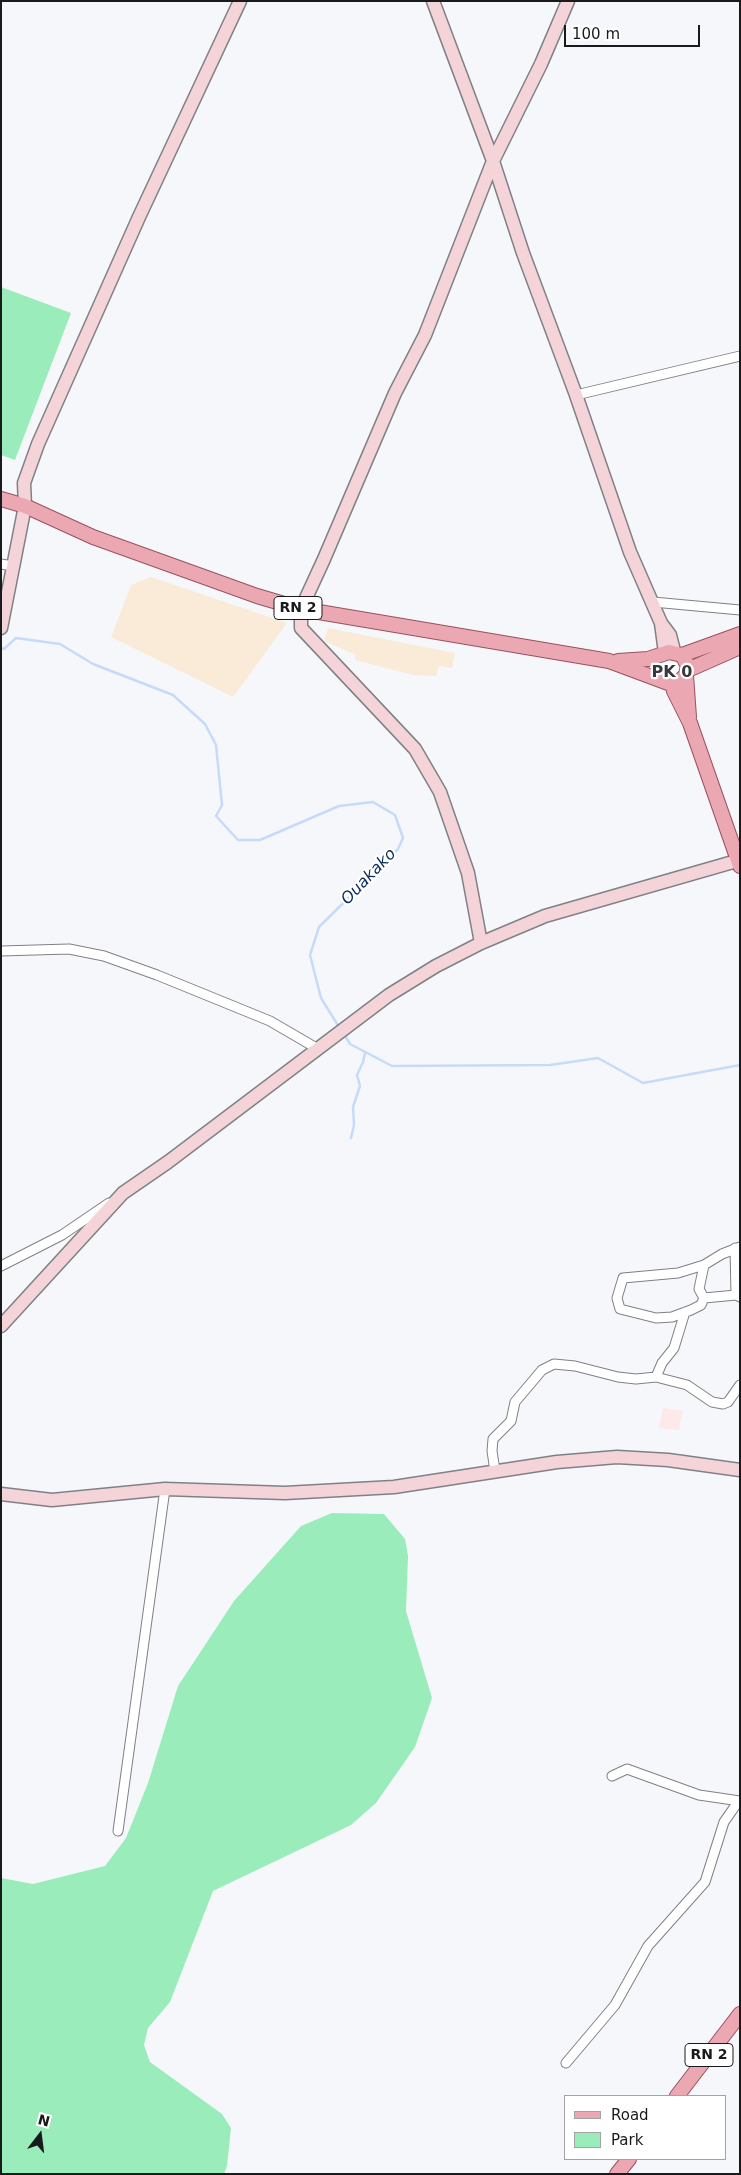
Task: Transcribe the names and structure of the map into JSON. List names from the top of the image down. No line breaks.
{"streets":{"main road":["RN 2"]},"districts":["PK 0"],"water":["Ouakako"],"legend":["Road","Park"],"scale_bar":"100 m","north":"top"}
